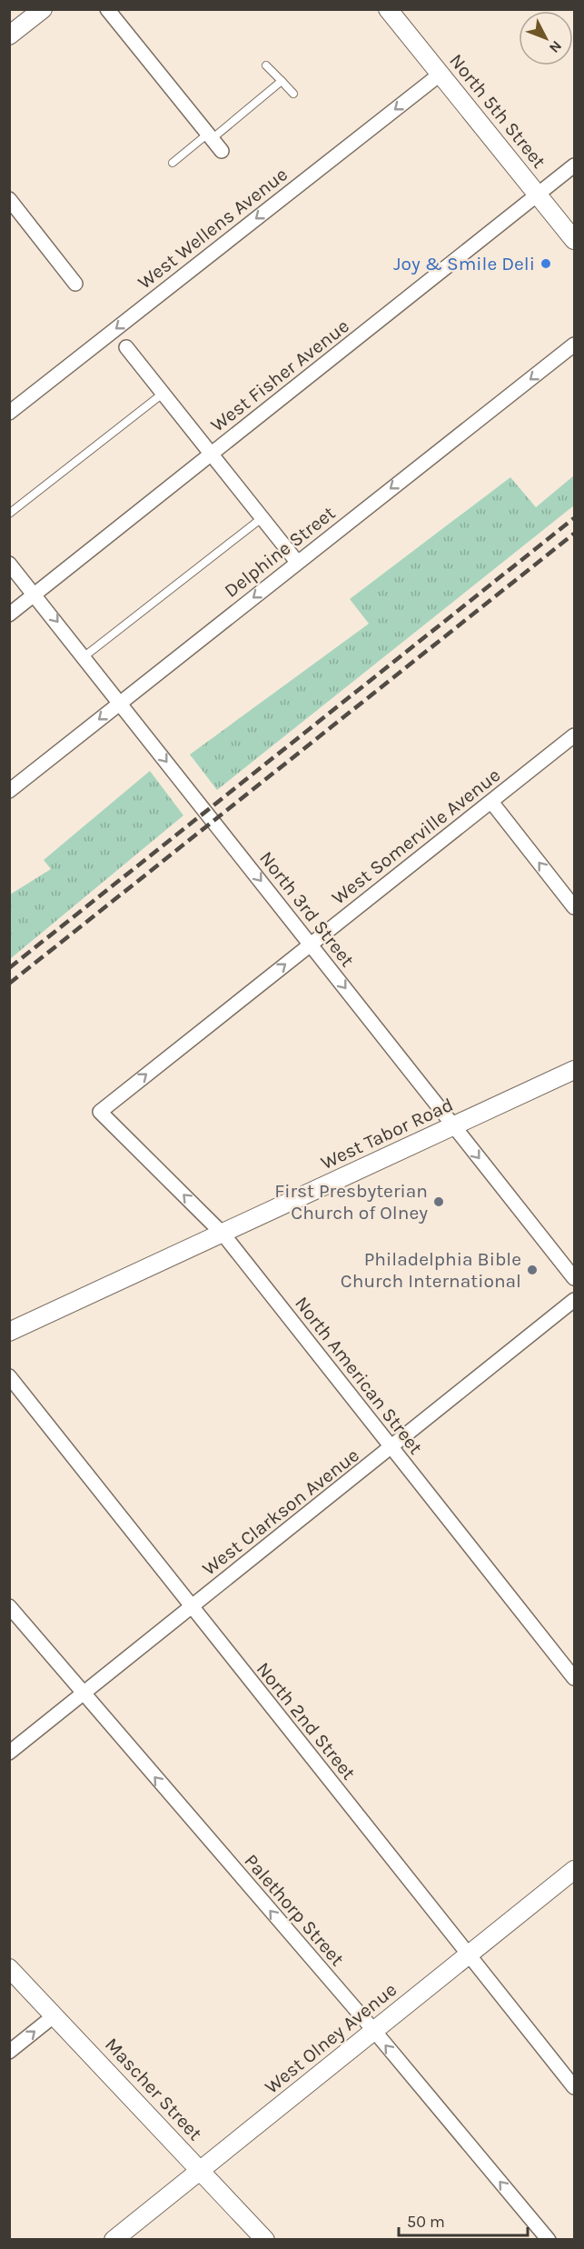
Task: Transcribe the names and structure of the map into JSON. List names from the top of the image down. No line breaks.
{"streets":{"street":["North 5th Street","West Wellens Avenue","West Fisher Avenue","Delphine Street","West Somerville Avenue","North 3rd Street","West Tabor Road","North American Street","West Clarkson Avenue","North 2nd Street","Palethorp Street","West Olney Avenue","Mascher Street"]},"crossings":[["North 5th Street","West Wellens Avenue"],["North 5th Street","West Fisher Avenue"],["West Fisher Avenue","North 3rd Street"],["Delphine Street","North 3rd Street"],["West Somerville Avenue","North 3rd Street"],["West Somerville Avenue","North American Street"],["North 3rd Street","West Tabor Road"],["West Tabor Road","North American Street"],["North American Street","West Clarkson Avenue"],["West Clarkson Avenue","North 2nd Street"],["West Clarkson Avenue","Palethorp Street"],["North 2nd Street","West Olney Avenue"],["Palethorp Street","West Olney Avenue"],["West Olney Avenue","Mascher Street"]],"one_way":["West Wellens Avenue","Delphine Street","West Somerville Avenue","North 3rd Street","Palethorp Street"],"places":["Joy & Smile Deli","First Presbyterian Church of Olney","Philadelphia Bible Church International"],"scale_bar":"50 m","north":"bottom right"}
